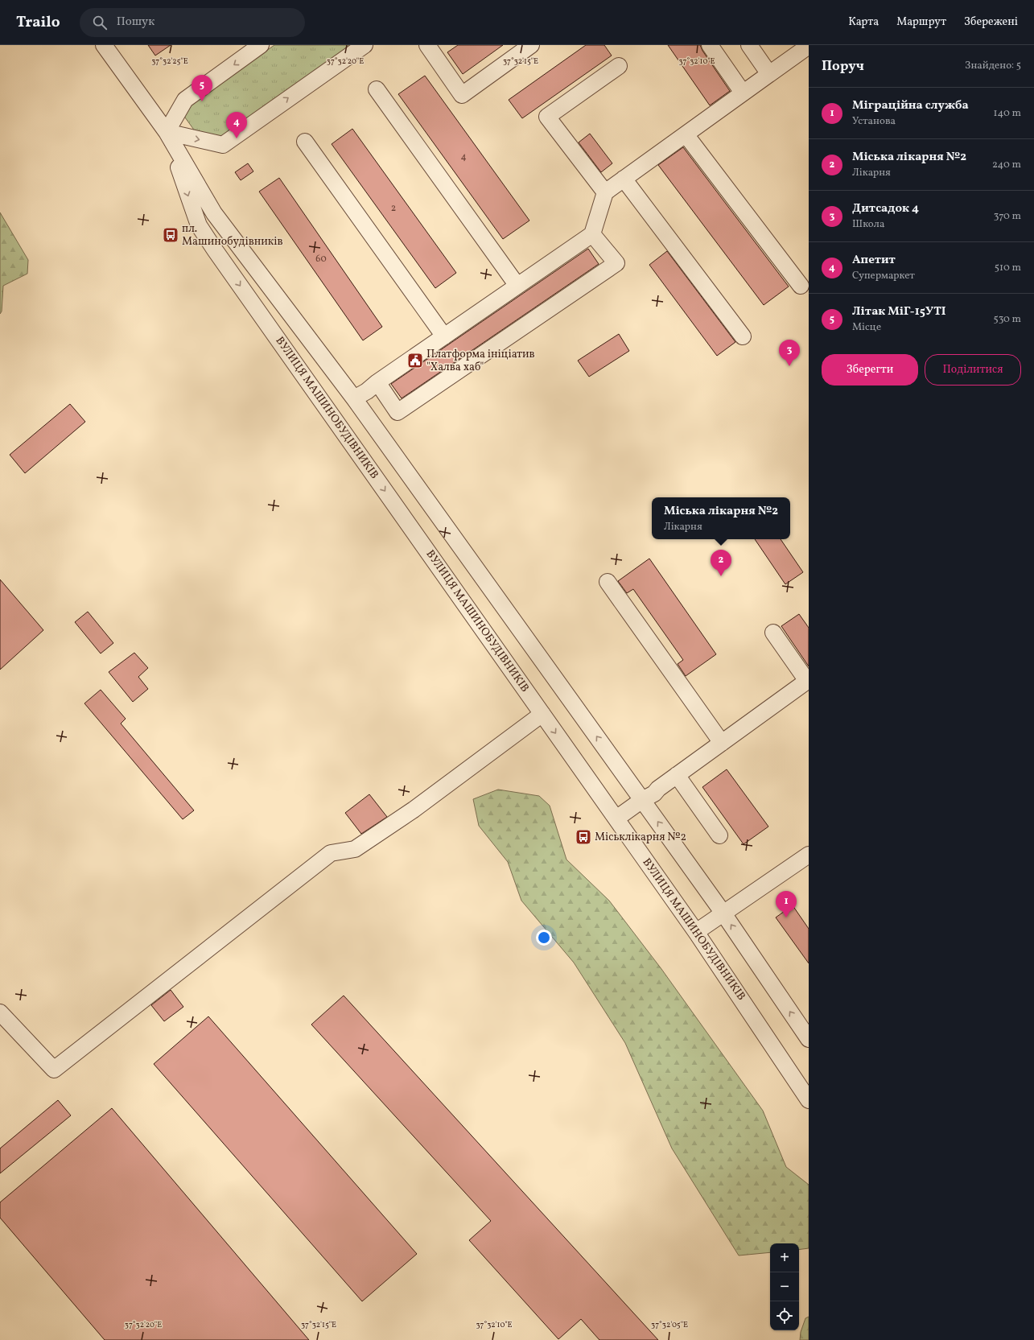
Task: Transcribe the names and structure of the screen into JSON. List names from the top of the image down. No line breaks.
{"streets":{"street":["ВУЛИЦЯ МАШИНОБУДІВНИКІВ"]},"places":{"bus stop":["пл. Машинобудівників","Міськлікарня №2"],"public building":["Платформа ініціатив \"Халва хаб\""]},"house_numbers":["4","2","60"],"page":{"header":"Trailo","search":"Пошук","nav":["Карта","Маршрут","Збережені"],"heading":["Поруч","Знайдено: 5"],"pins":["5","4","3","2","1"],"list":[{"mark":"1","name":"Міграційна служба","note":"Установа","value":"140 m"},{"mark":"2","name":"Міська лікарня №2","note":"Лікарня","value":"240 m"},{"mark":"3","name":"Дитсадок 4","note":"Школа","value":"370 m"},{"mark":"4","name":"Апетит","note":"Супермаркет","value":"510 m"},{"mark":"5","name":"Літак МіГ-15УТІ","note":"Місце","value":"530 m"}],"buttons":["Зберегти","Поділитися"],"popup":["Міська лікарня №2","Лікарня"],"map_buttons":["+","−"]},"coordinates":["37°32'25\"E","37°32'20\"E","37°32'15\"E","37°32'10\"E","37°32'05\"E"]}
